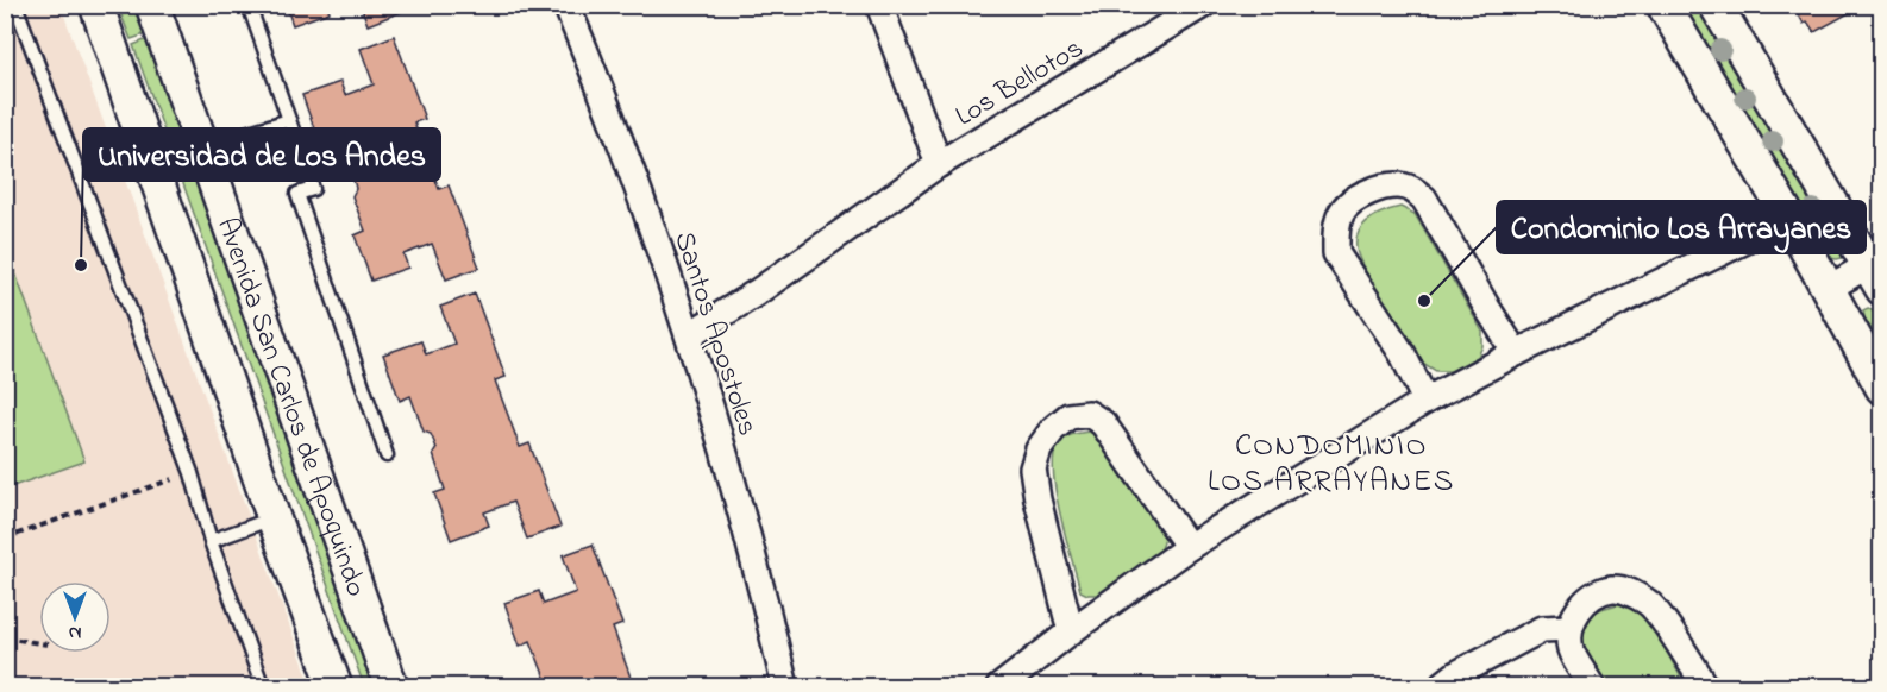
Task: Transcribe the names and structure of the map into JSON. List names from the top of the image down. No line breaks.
{"streets":{"street":["Los Bellotos","Santos Apostoles","Avenida San Carlos de Apoquindo"]},"crossings":[["Los Bellotos","Santos Apostoles"]],"districts":["CONDOMINIO LOS ARRAYANES"],"places":["Universidad de Los Andes","Condominio Los Arrayanes"],"north":"bottom"}
